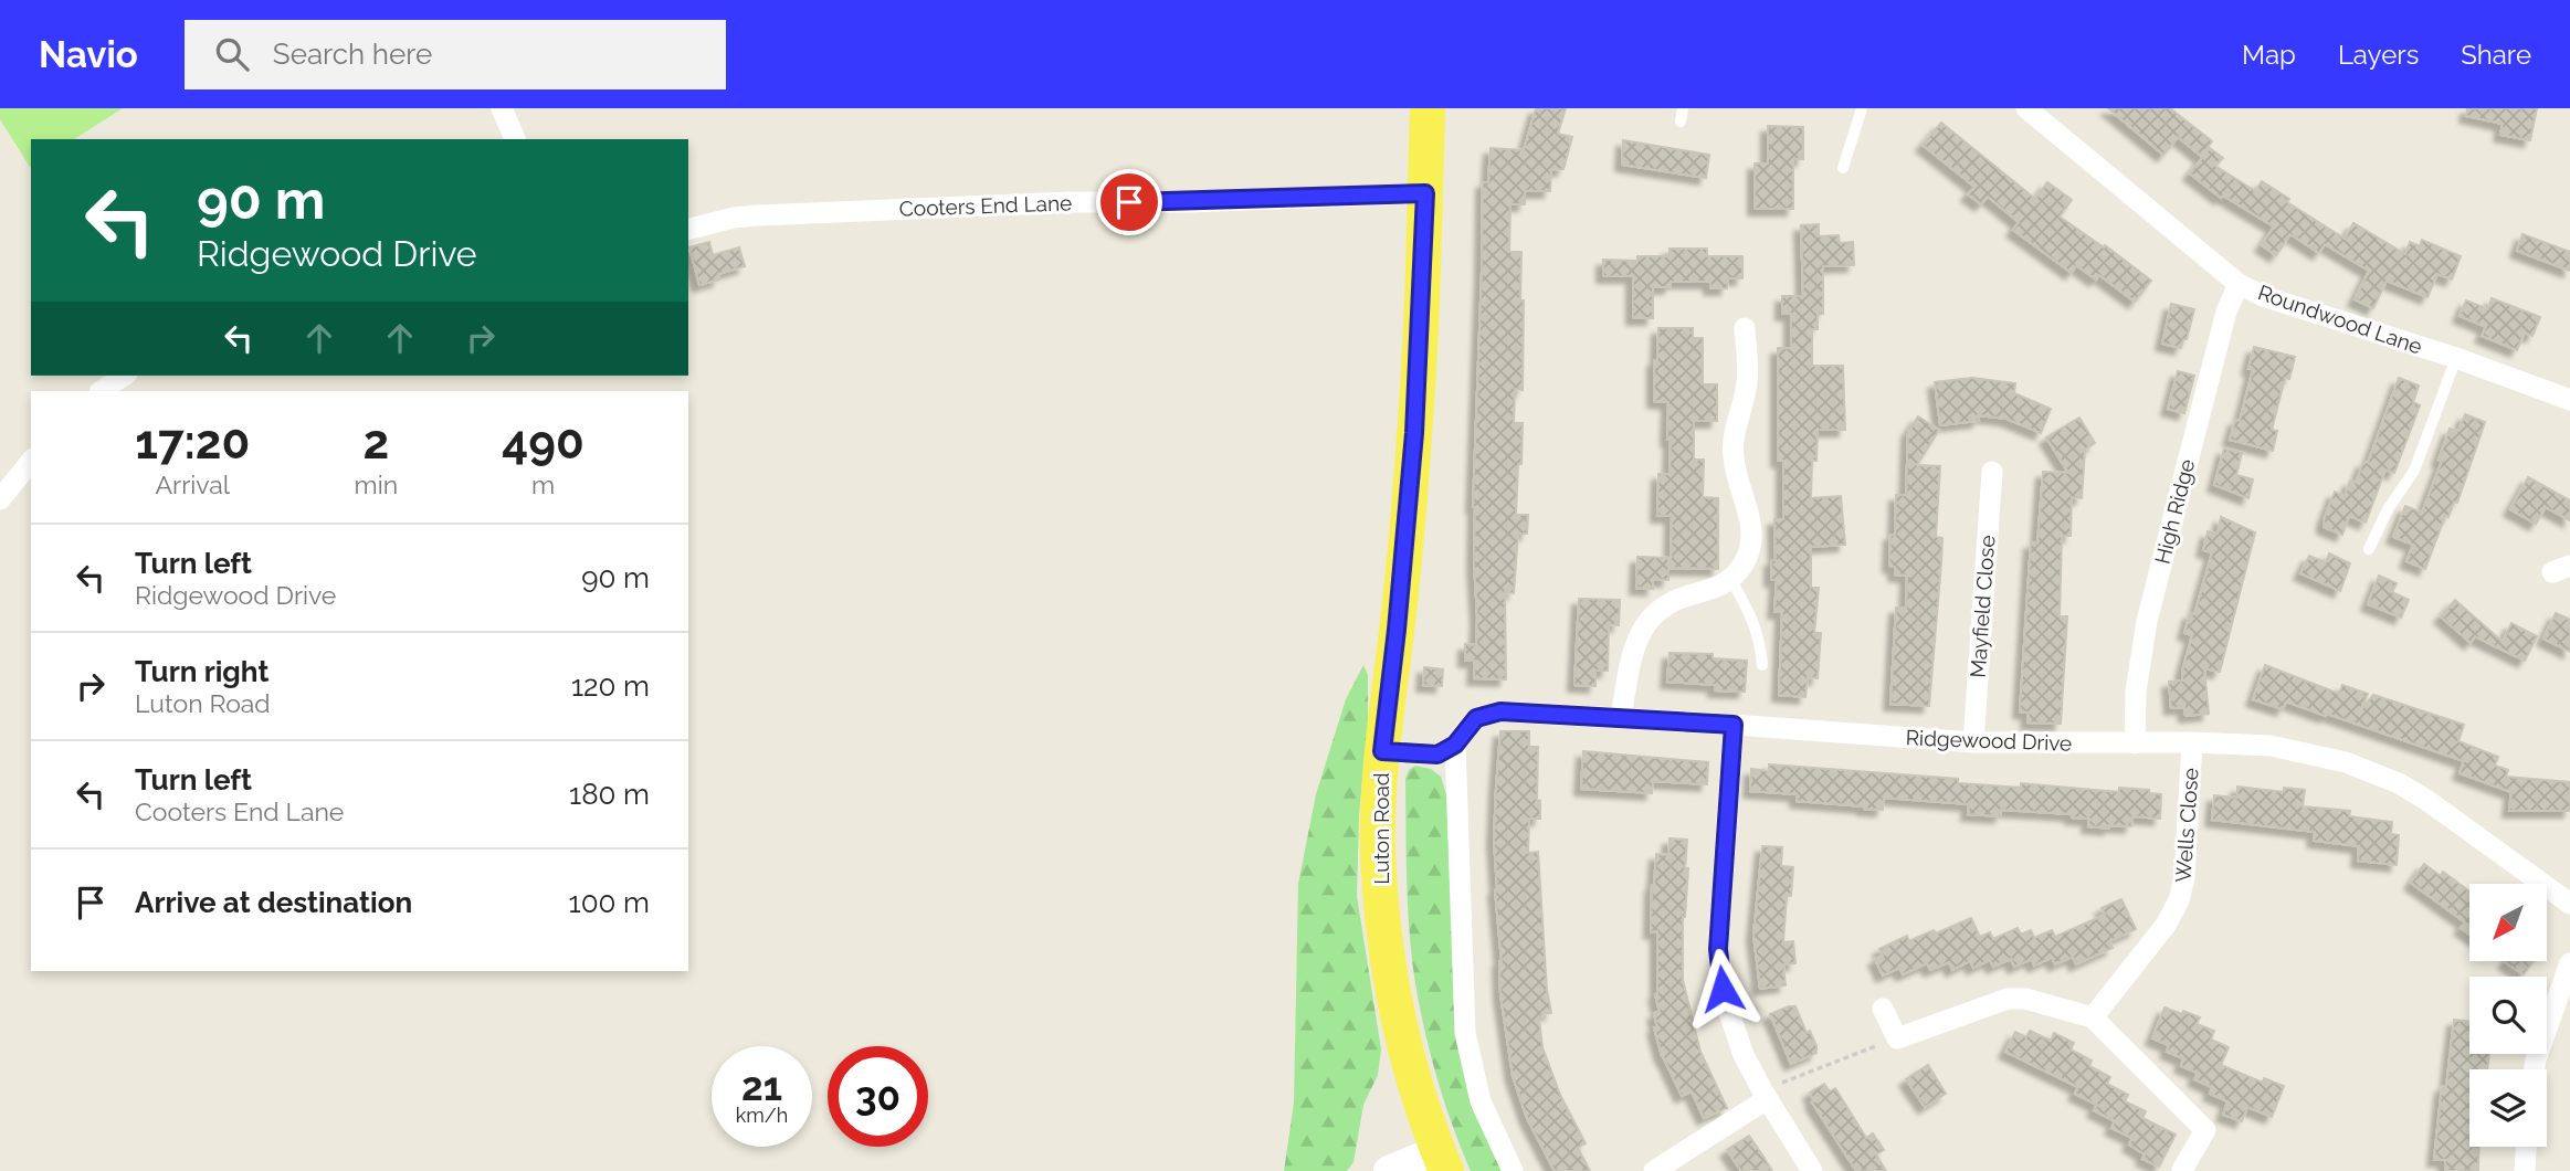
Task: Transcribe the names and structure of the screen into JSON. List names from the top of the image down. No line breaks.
{"streets":{"main road":["Luton Road"],"street":["Cooters End Lane","Roundwood Lane","High Ridge","Mayfield Close","Ridgewood Drive","Wells Close"]},"crossings":[["Cooters End Lane","Luton Road"],["Roundwood Lane","High Ridge"],["High Ridge","Ridgewood Drive"],["Mayfield Close","Ridgewood Drive"],["Ridgewood Drive","Wells Close"]],"north":"bottom left","page":{"header":"Navio","search":"Search here","nav":["Map","Layers","Share"],"turn":["90 m","Ridgewood Drive"],"eta":["17:20","Arrival","2","min","490","m"],"list":[{"name":"Turn left","note":"Ridgewood Drive","value":"90 m"},{"name":"Turn right","note":"Luton Road","value":"120 m"},{"name":"Turn left","note":"Cooters End Lane","value":"180 m"},{"name":"Arrive at destination","value":"100 m"}],"speed":"21 km/h","limit":"30"}}
